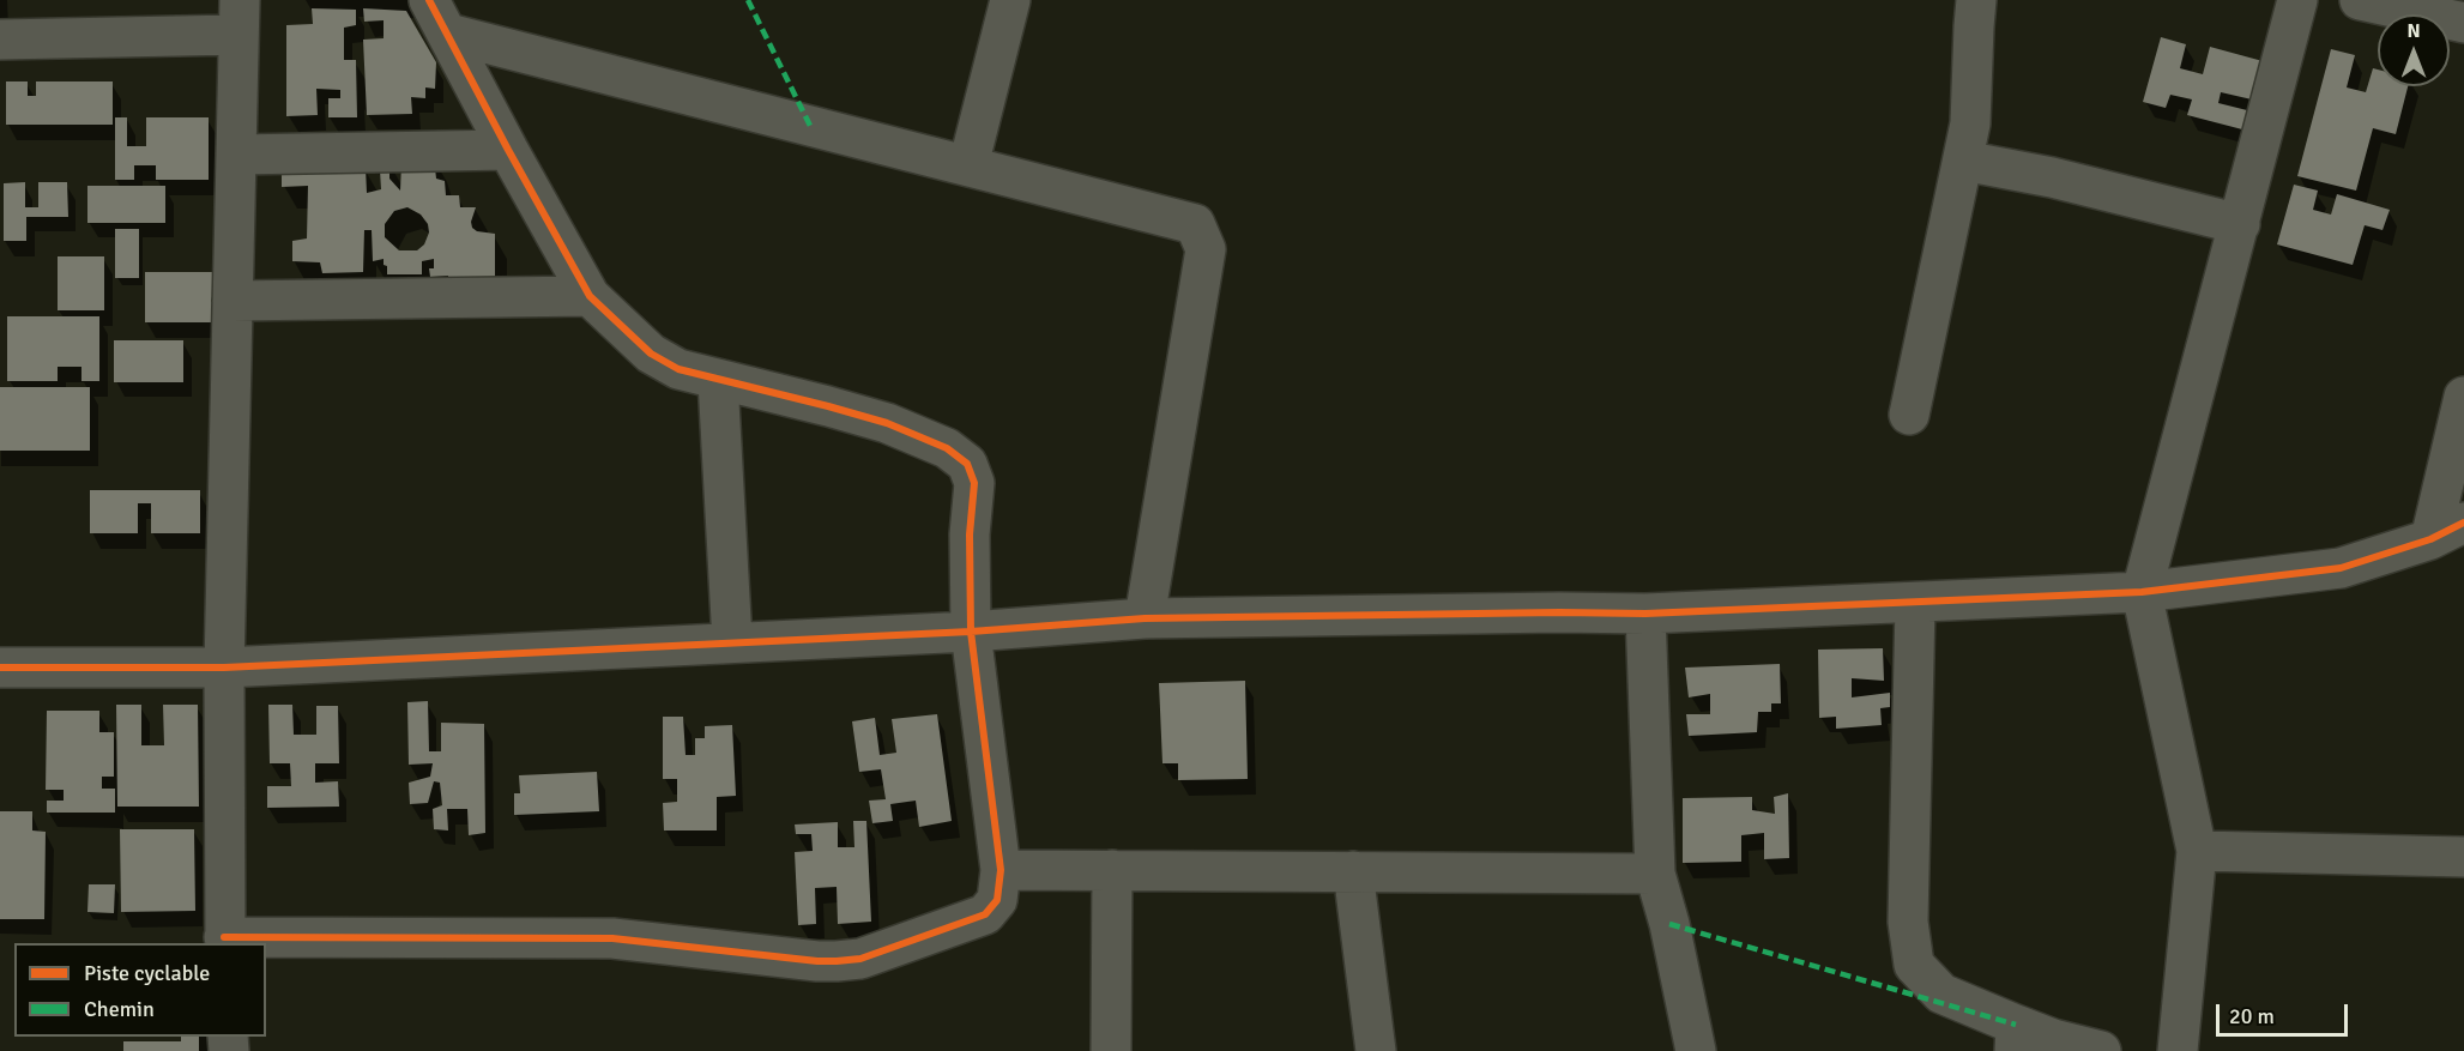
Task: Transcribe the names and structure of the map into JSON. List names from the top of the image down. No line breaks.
{"legend":["Piste cyclable","Chemin"],"scale_bar":"20 m","north":"top"}
